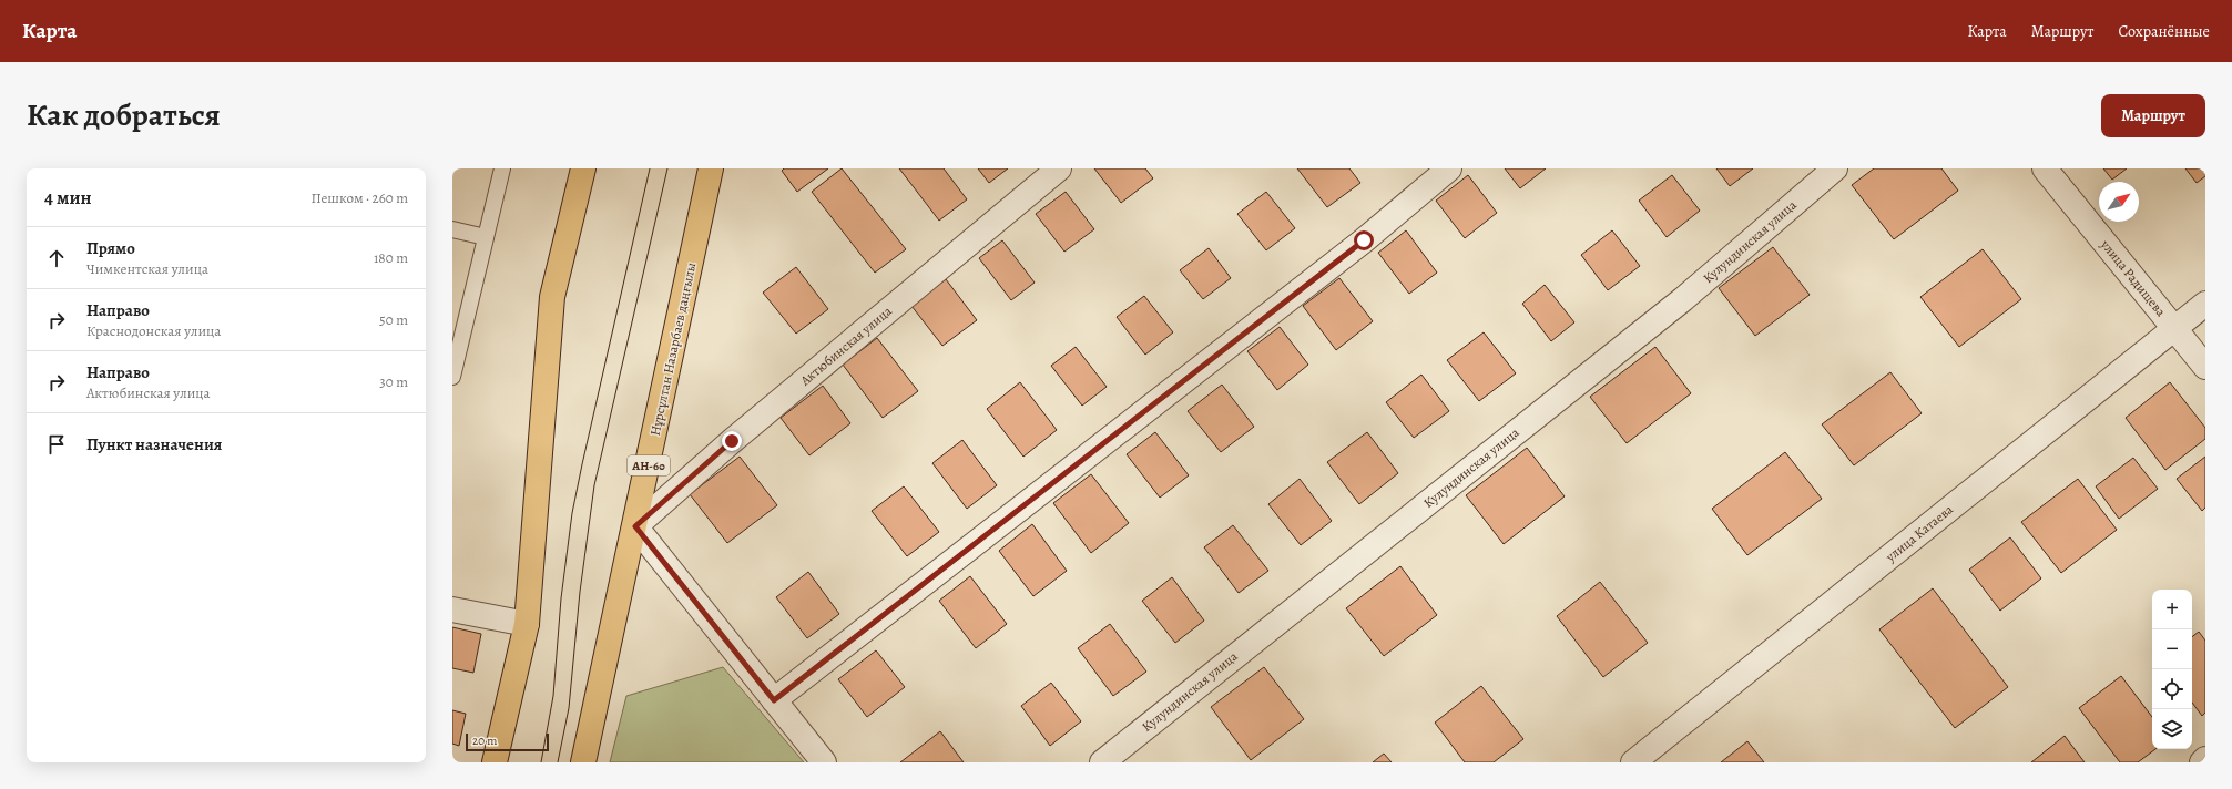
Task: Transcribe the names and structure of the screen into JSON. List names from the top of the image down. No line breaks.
{"streets":{"main road":["Нұрсұлтан Назарбаев даңғылы","АН-60"],"street":["Кулундинская улица","улица Радищева","Актюбинская улица","улица Катаева"]},"crossings":[["улица Радищева","улица Катаева"],["Актюбинская улица","Нұрсұлтан Назарбаев даңғылы"]],"scale_bar":"20 m","north":"top right","page":{"header":"Карта","nav":["Карта","Маршрут","Сохранённые"],"title":"Как добраться","buttons":"Маршрут","heading":["4 мин","Пешком · 260 m"],"list":[["Прямо","Чимкентская улица","180 m"],["Направо","Краснодонская улица","50 m"],["Направо","Актюбинская улица","30 m"],"Пункт назначения"],"map_buttons":["+","−"],"scale":"20 m"}}
